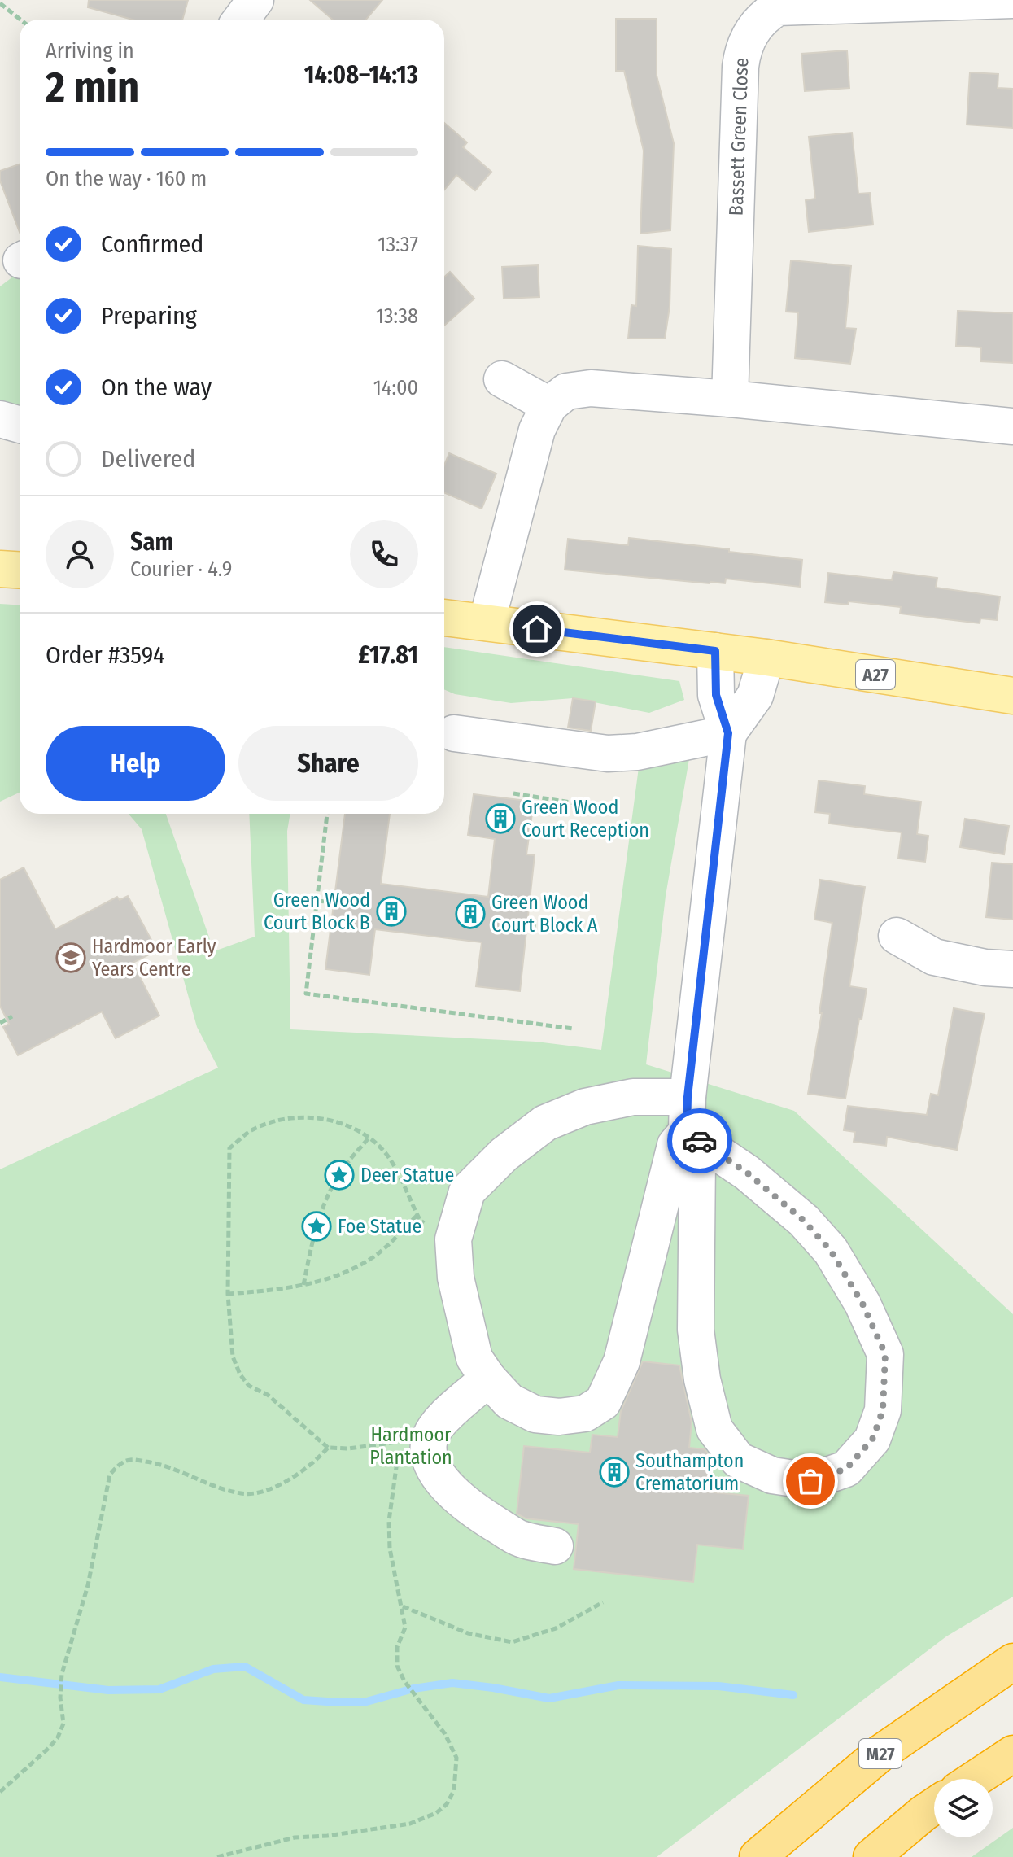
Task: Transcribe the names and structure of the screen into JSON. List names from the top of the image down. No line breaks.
{"streets":{"highway":["M27"],"main road":["A27"],"street":["Bassett Green Close"]},"parks":["Hardmoor Plantation"],"places":{"building":["Green Wood Court Reception","Green Wood Court Block B","Green Wood Court Block A","Southampton Crematorium"],"school or university":["Hardmoor Early Years Centre"],"place":["Deer Statue","Foe Statue"]},"page":{"heading":["2 min","Arriving in","14:08–14:13"],"panel":["Sam","Courier · 4.9","Order #3594","£17.81"],"bar":"On the way · 160 m","list":[["Confirmed","13:37"],["Preparing","13:38"],["On the way","14:00"],"Delivered"],"buttons":["Help","Share"]}}
